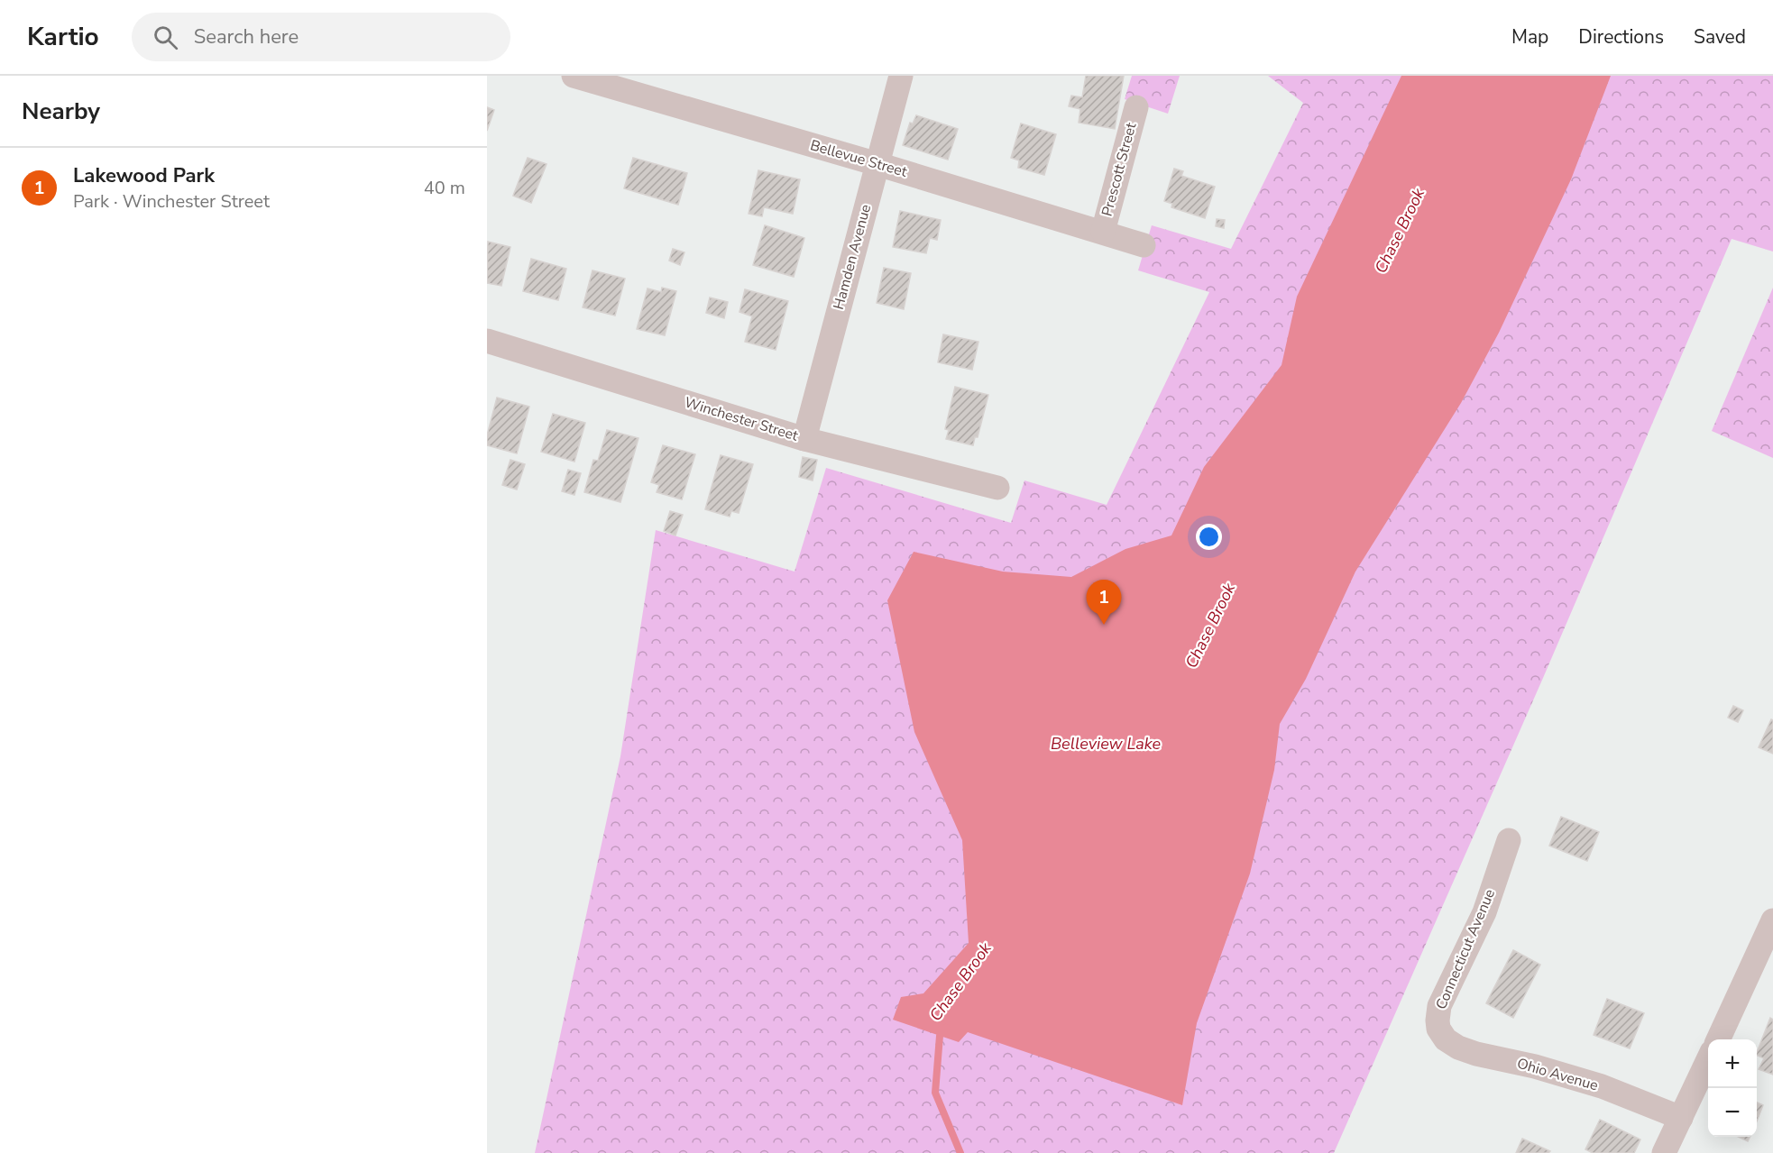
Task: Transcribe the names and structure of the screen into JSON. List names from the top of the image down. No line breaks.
{"streets":{"street":["Bellevue Street","Prescott Street","Hamden Avenue","Winchester Street","Connecticut Avenue","Ohio Avenue"]},"crossings":[["Bellevue Street","Prescott Street"],["Bellevue Street","Hamden Avenue"],["Hamden Avenue","Winchester Street"],["Connecticut Avenue","Ohio Avenue"]],"water":["Chase Brook","Belleview Lake"],"page":{"header":"Kartio","search":"Search here","nav":["Map","Directions","Saved"],"heading":"Nearby","list":[{"mark":"1","name":"Lakewood Park","note":"Park · Winchester Street","value":"40 m"}],"pins":"1","map_buttons":["+","−"]}}
